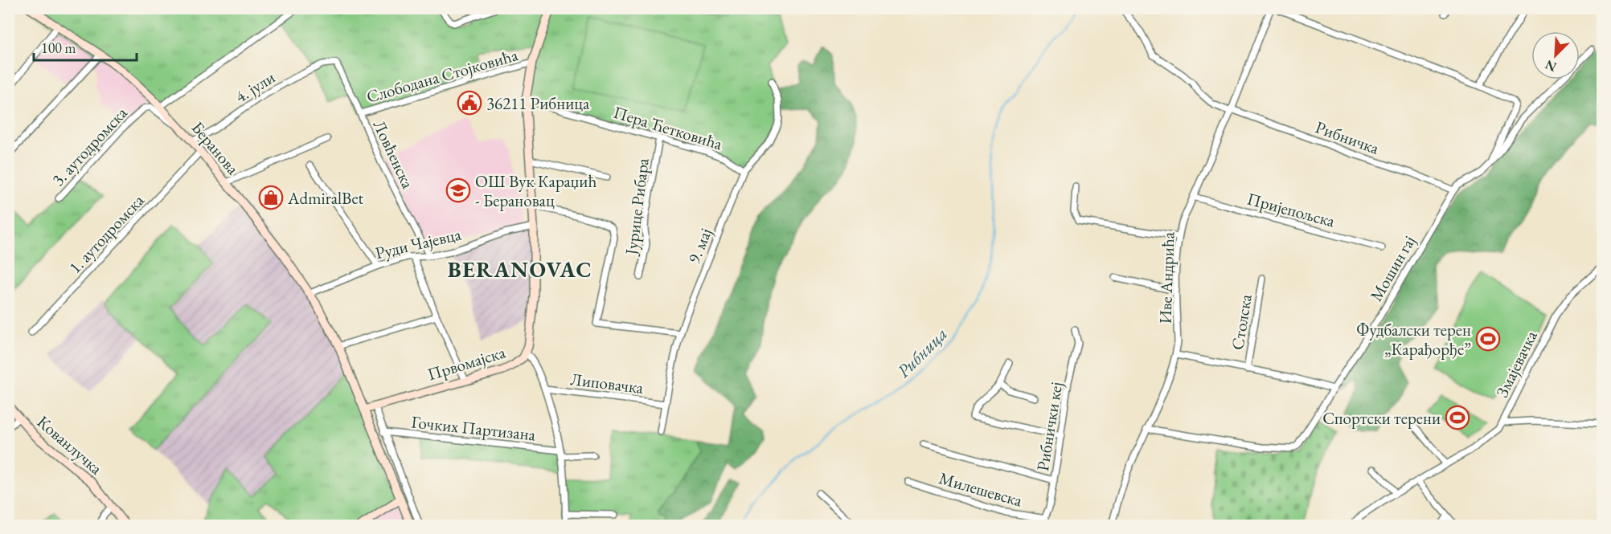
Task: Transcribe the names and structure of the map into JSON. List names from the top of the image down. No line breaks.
{"streets":{"main road":["Беранова","Првомајска","Кованлучка"],"street":["Слободана Стојковића","4. јули","Пера Ћетковића","Рибничка","3. аутодромска","Ловћенска","Јурице Рибара","Пријепољска","1. аутодромска","Руди Чајевца","9. мај","Мошин гај","Иве Андрића","Столска","Змајевачка","Липовачка","Рибнички кеј","Гочких Партизана","Милешевска"]},"crossings":[["Слободана Стојковића","Ловћенска"],["Слободана Стојковића","Првомајска"],["4. јули","3. аутодромска"],["4. јули","Беранова"],["4. јули","Ловћенска"],["Пера Ћетковића","Јурице Рибара"],["Пера Ћетковића","9. мај"],["Пера Ћетковића","Првомајска"],["Рибничка","Мошин гај"],["Рибничка","Иве Андрића"],["3. аутодромска","Беранова"],["Беранова","1. аутодромска"],["Беранова","Руди Чајевца"],["Беранова","Првомајска"],["Ловћенска","Руди Чајевца"],["Пријепољска","Иве Андрића"],["Руди Чајевца","Првомајска"],["9. мај","Липовачка"],["Мошин гај","Иве Андрића"],["Мошин гај","Столска"],["Иве Андрића","Столска"],["Рибнички кеј","Милешевска"]],"districts":["BERANOVAC"],"water":["Рибница"],"places":{"public building":["36211 Рибница"],"school or university":["ОШ Вук Караџић - Берановац"],"shop":["AdmiralBet"],"sports":["Фудбалски терен „Карађорђе”","Спортски терени"]},"scale_bar":"100 m","north":"bottom left"}
